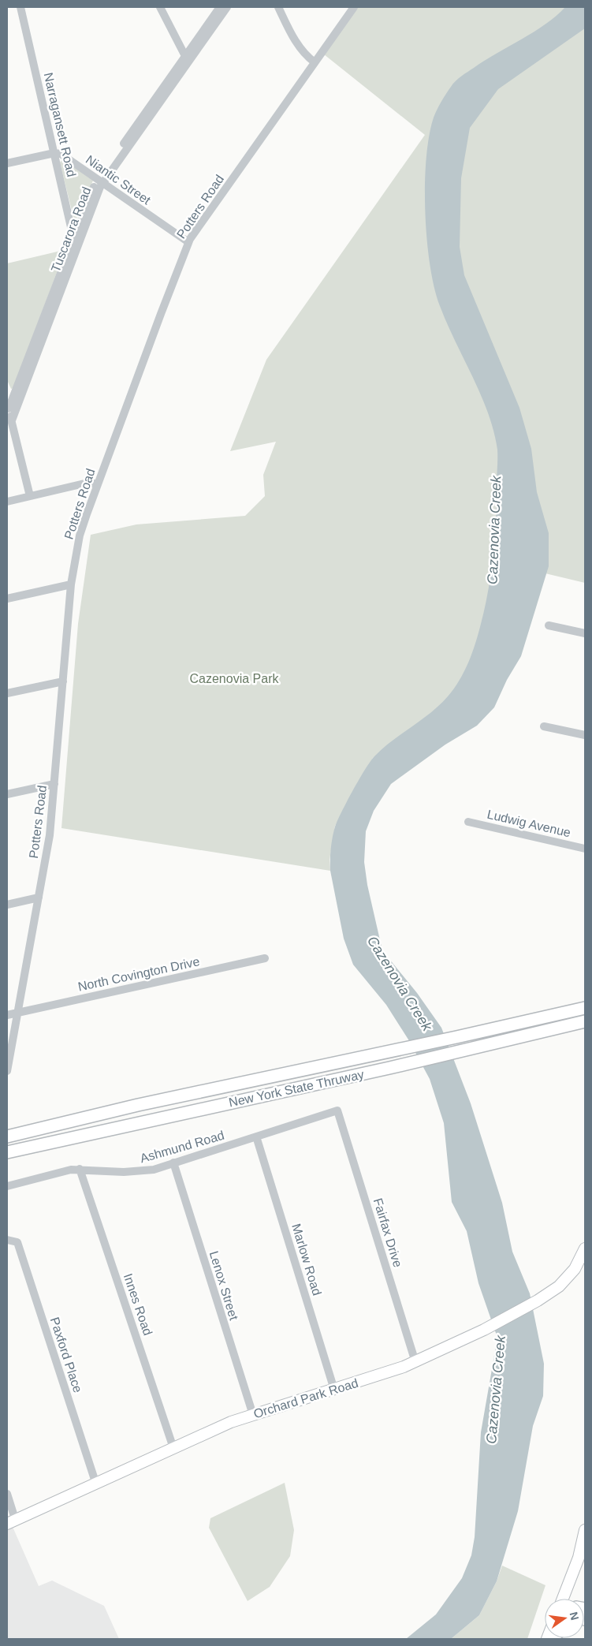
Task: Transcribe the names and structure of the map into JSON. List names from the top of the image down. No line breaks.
{"streets":{"highway":["New York State Thruway"],"main road":["Orchard Park Road"],"street":["Narragansett Road","Niantic Street","Potters Road","Tuscarora Road","Ludwig Avenue","North Covington Drive","Ashmund Road","Fairfax Drive","Marlow Road","Lenox Street","Innes Road","Paxford Place"]},"crossings":[["Narragansett Road","Niantic Street"],["Narragansett Road","Tuscarora Road"],["Niantic Street","Potters Road"],["Niantic Street","Tuscarora Road"],["Potters Road","North Covington Drive"],["Ashmund Road","Fairfax Drive"],["Ashmund Road","Marlow Road"],["Ashmund Road","Lenox Street"],["Ashmund Road","Innes Road"],["Fairfax Drive","Orchard Park Road"],["Marlow Road","Orchard Park Road"],["Lenox Street","Orchard Park Road"],["Innes Road","Orchard Park Road"],["Paxford Place","Orchard Park Road"]],"water":["Cazenovia Creek"],"parks":["Cazenovia Park"],"north":"right"}
